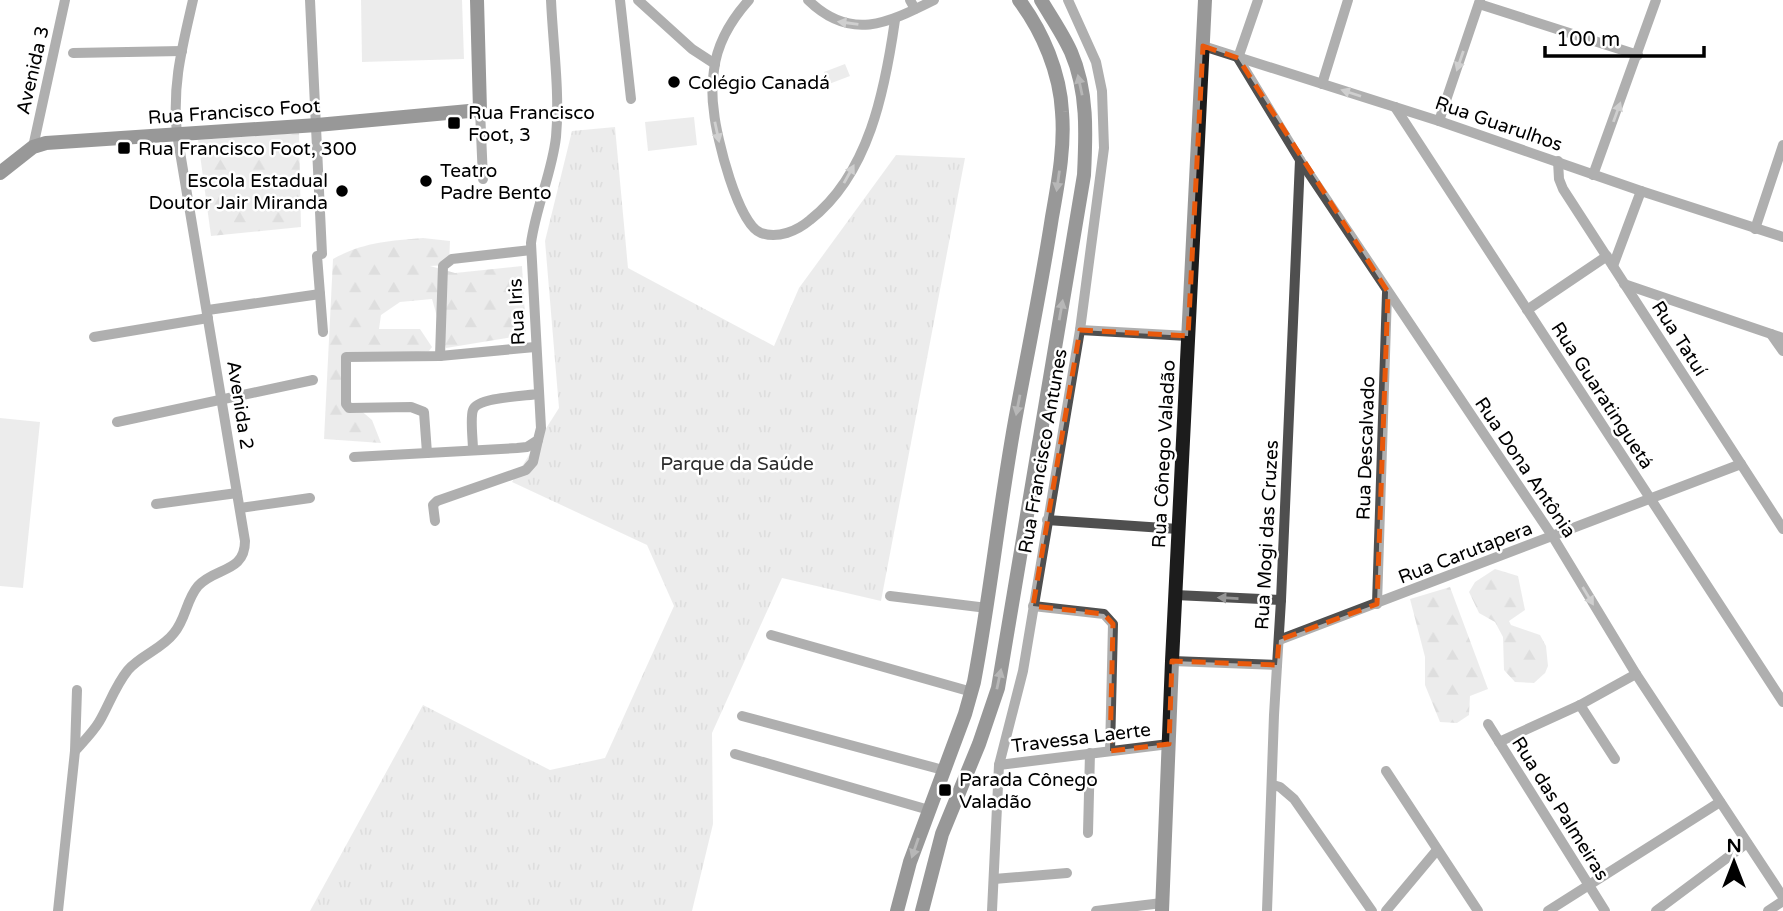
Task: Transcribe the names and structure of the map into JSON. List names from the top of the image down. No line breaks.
{"streets":{"main road":["Rua Francisco Foot","Rua Cônego Valadão"],"street":["Avenida 3","Rua Guarulhos","Rua Iris","Rua Tatuí","Rua Guaratinguetá","Avenida 2","Rua Descalvado","Rua Francisco Antunes","Rua Dona Antônia","Rua Mogi das Cruzes","Rua Carutapera","Travessa Laerte","Rua das Palmeiras"]},"crossings":[["Avenida 3","Rua Francisco Foot"],["Rua Francisco Foot","Avenida 2"],["Rua Guarulhos","Rua Tatuí"],["Rua Guarulhos","Rua Guaratinguetá"],["Rua Guarulhos","Rua Cônego Valadão"],["Rua Guarulhos","Rua Dona Antônia"],["Rua Tatuí","Rua Carutapera"],["Rua Guaratinguetá","Rua Carutapera"],["Rua Descalvado","Rua Dona Antônia"],["Rua Descalvado","Rua Carutapera"],["Rua Francisco Antunes","Travessa Laerte"],["Rua Cônego Valadão","Travessa Laerte"],["Rua Dona Antônia","Rua Mogi das Cruzes"],["Rua Dona Antônia","Rua Carutapera"],["Rua Mogi das Cruzes","Rua Carutapera"]],"parks":["Parque da Saúde"],"places":{"other":["Colégio Canadá","Teatro Padre Bento","Escola Estadual Doutor Jair Miranda"],"transit":["Rua Francisco Foot, 3","Rua Francisco Foot, 300","Parada Cônego Valadão"]},"scale_bar":"100 m","north":"top"}
